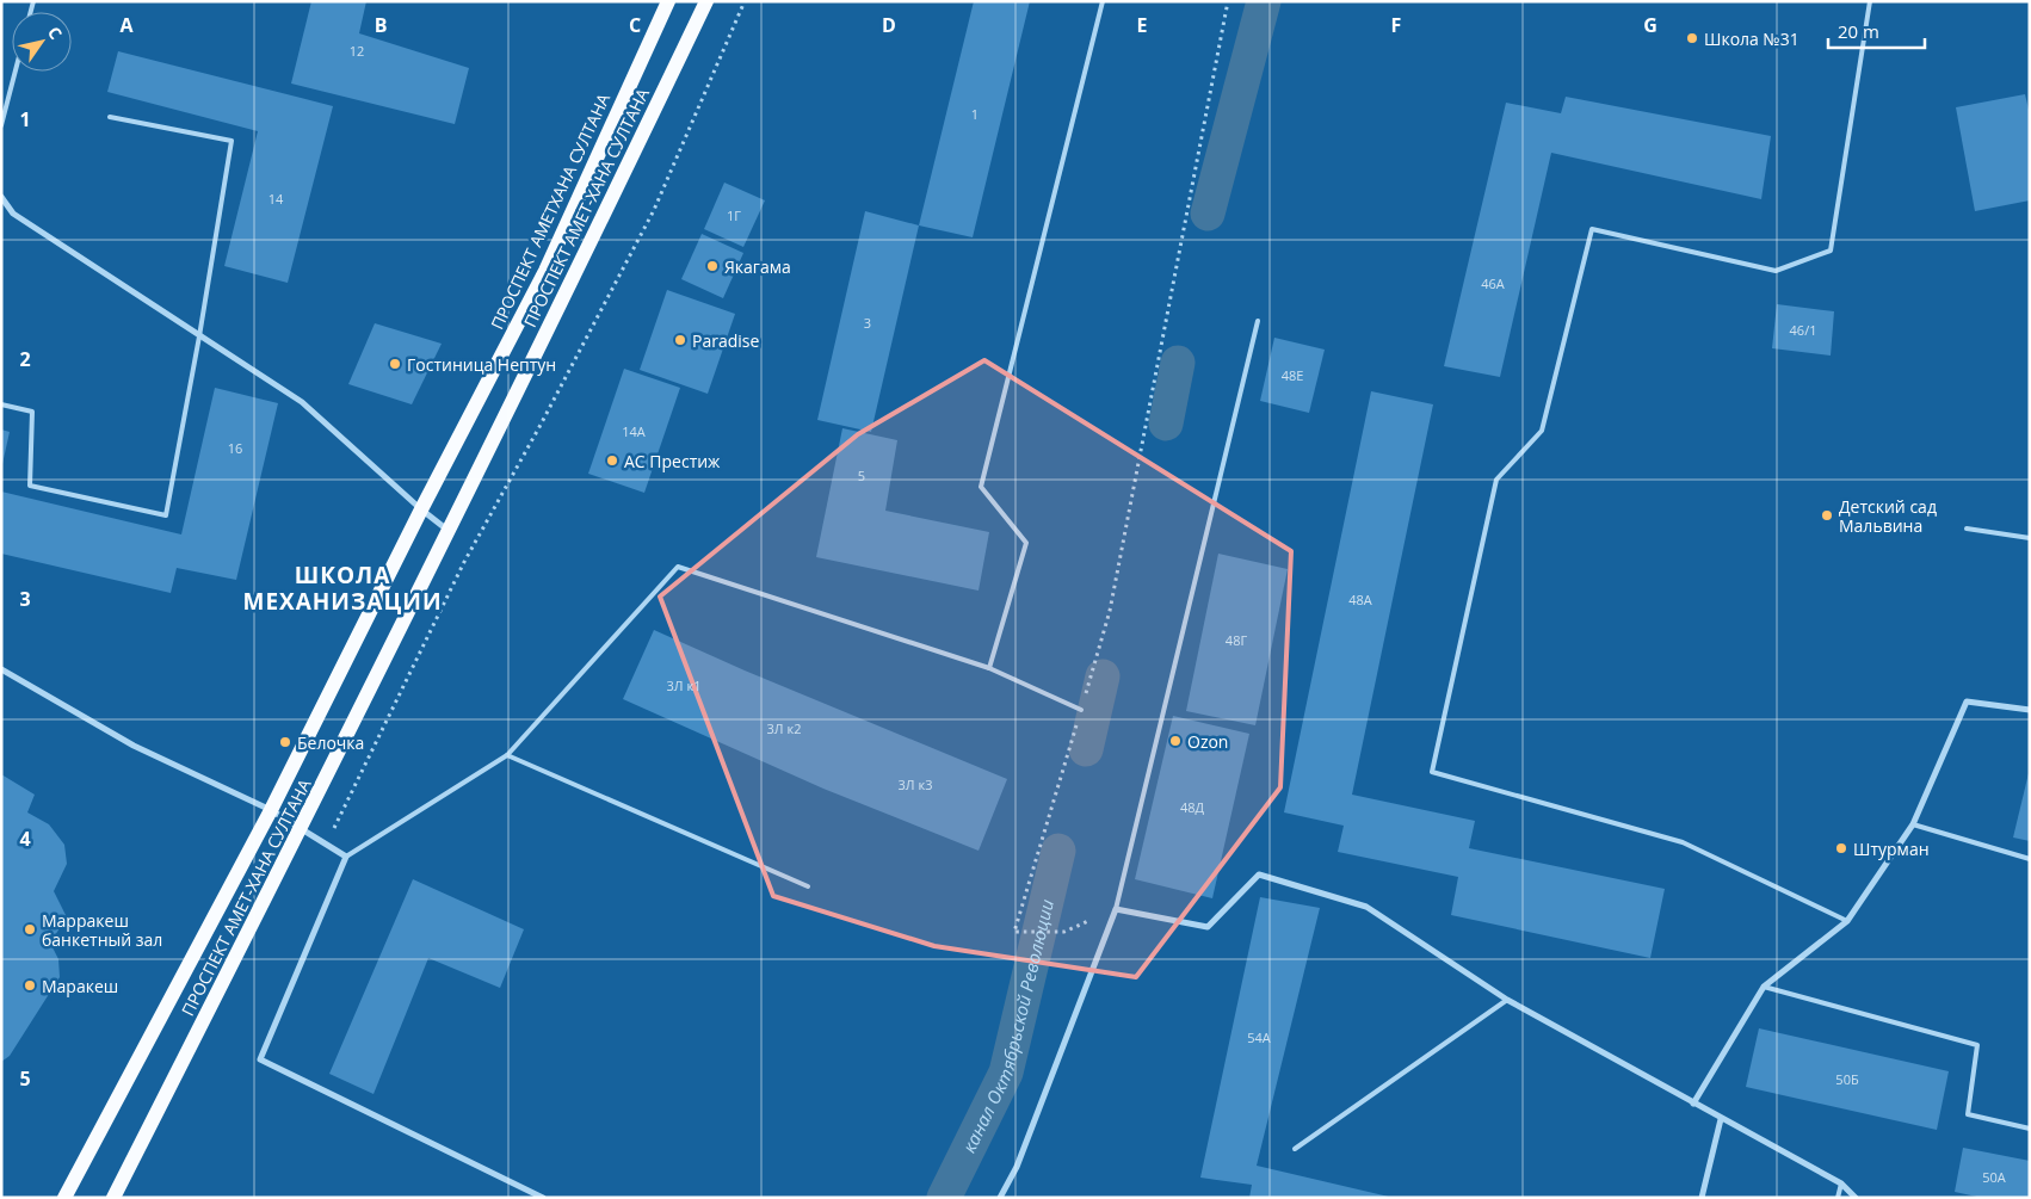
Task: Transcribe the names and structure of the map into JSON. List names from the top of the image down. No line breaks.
{"streets":{"main road":["ПРОСПЕКТ АМЕТ-ХАНА СУЛТАНА","ПРОСПЕКТ АМЕТХАНА СУЛТАНА"]},"districts":["ШКОЛА МЕХАНИЗАЦИИ"],"water":["канал Октябрьской Революции"],"places":["Школа №31","Якагама","Paradise","Гостиница Нептун","АС Престиж","Детский сад Мальвина","Ozon","Белочка","Штурман","Марракеш банкетный зал","Маракеш"],"house_numbers":["12","1","14","1Г","46А","3","46/1","48Е","14А","16","5","48А","48Г","3Л к1","3Л к2","3Л к3","48Д","54А","50Б","50А"],"scale_bar":"20 m","north":"top right","grid":{"columns":["A","B","C","D","E","F","G"],"rows":["1","2","3","4","5"]}}
